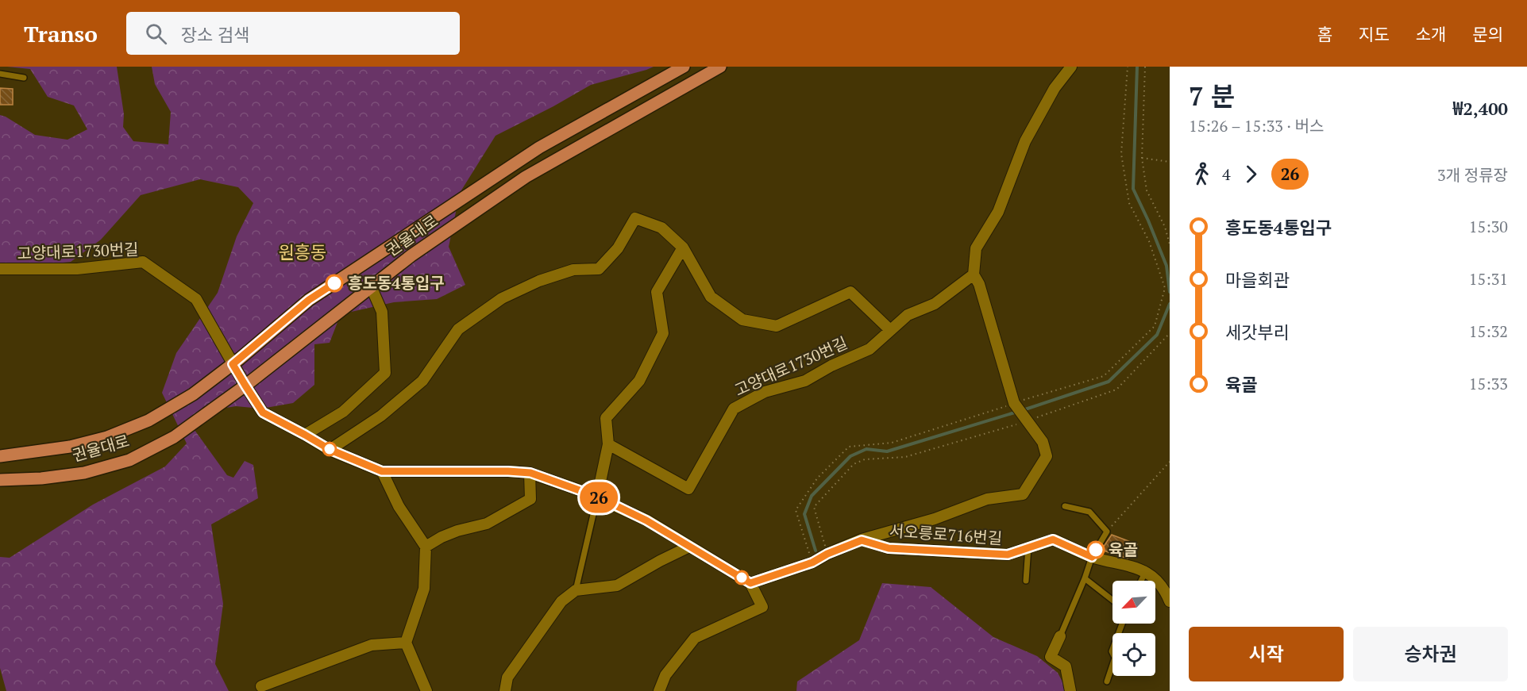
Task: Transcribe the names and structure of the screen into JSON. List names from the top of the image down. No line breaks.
{"streets":{"main road":["권율대로"],"street":["고양대로1730번길","서오릉로716번길"]},"crossings":[["권율대로","고양대로1730번길"]],"districts":["원흥동"],"places":["흥도동4통입구","육골"],"lines":["bus line 26"],"north":"bottom left","page":{"header":"Transo","search":"장소 검색","nav":["홈","지도","소개","문의"],"on_map":"26","heading":["7 분","15:26 – 15:33 · 버스","₩2,400"],"legs":["4","26","3개 정류장"],"list":[{"name":"흥도동4통입구","value":"15:30"},{"name":"마을회관","value":"15:31"},{"name":"세갓부리","value":"15:32"},{"name":"육골","value":"15:33"}],"buttons":["시작","승차권"]}}
